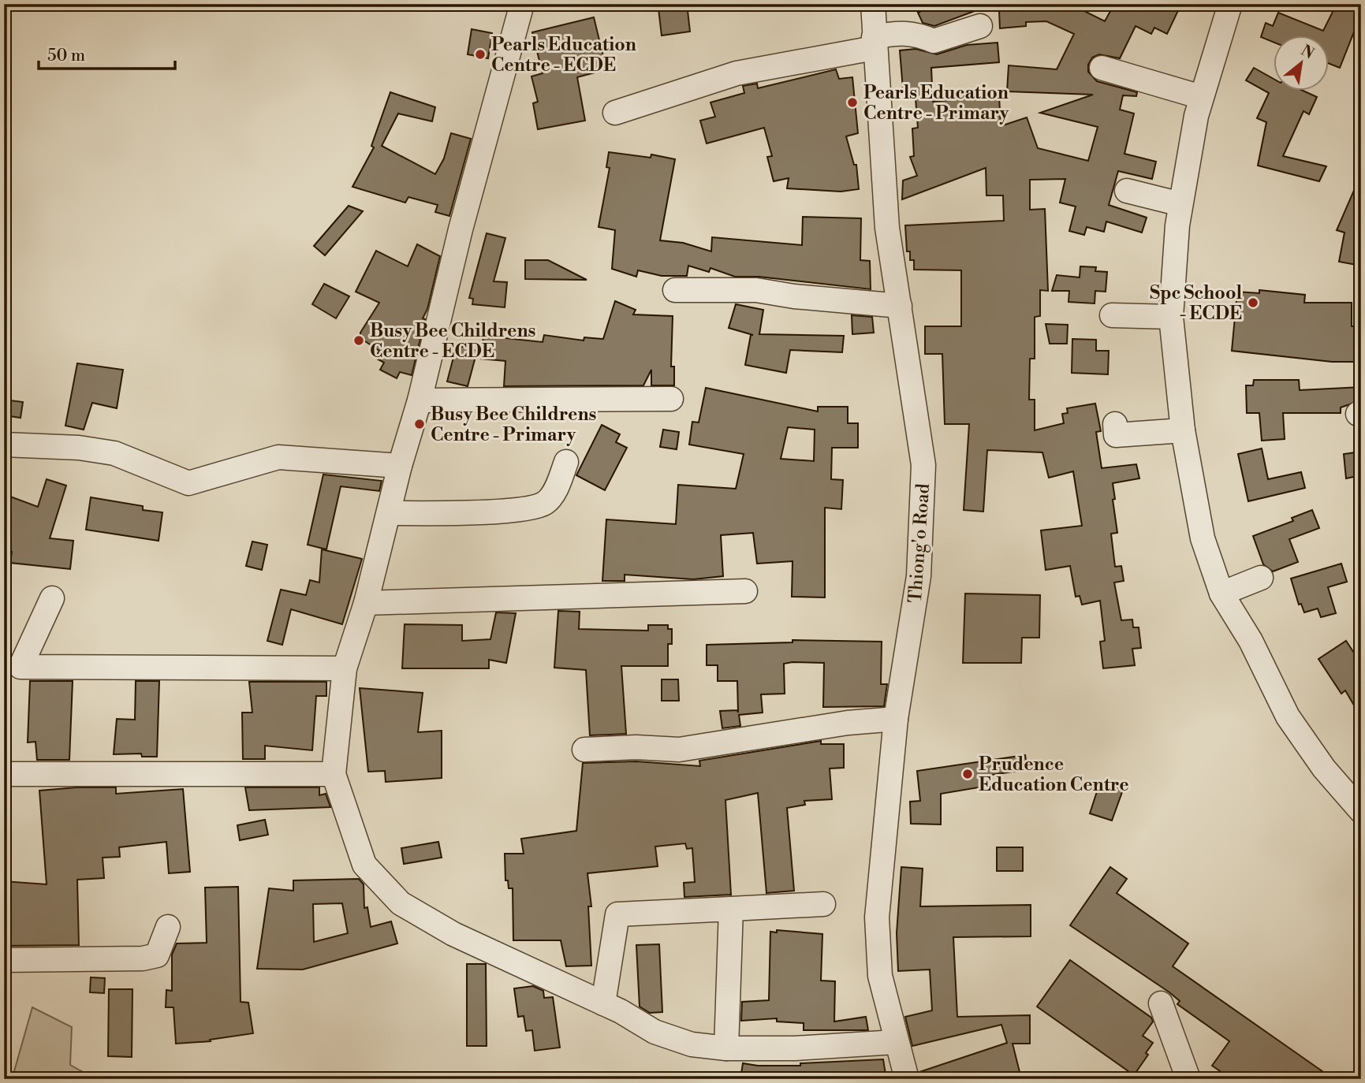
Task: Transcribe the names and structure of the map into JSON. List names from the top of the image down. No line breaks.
{"streets":{"street":["Thiong'o Road"]},"places":["Pearls Education Centre - ECDE","Pearls Education Centre - Primary","Spc School - ECDE","Busy Bee Childrens Centre - ECDE","Busy Bee Childrens Centre - Primary","Prudence Education Centre"],"scale_bar":"50 m","north":"top right"}
